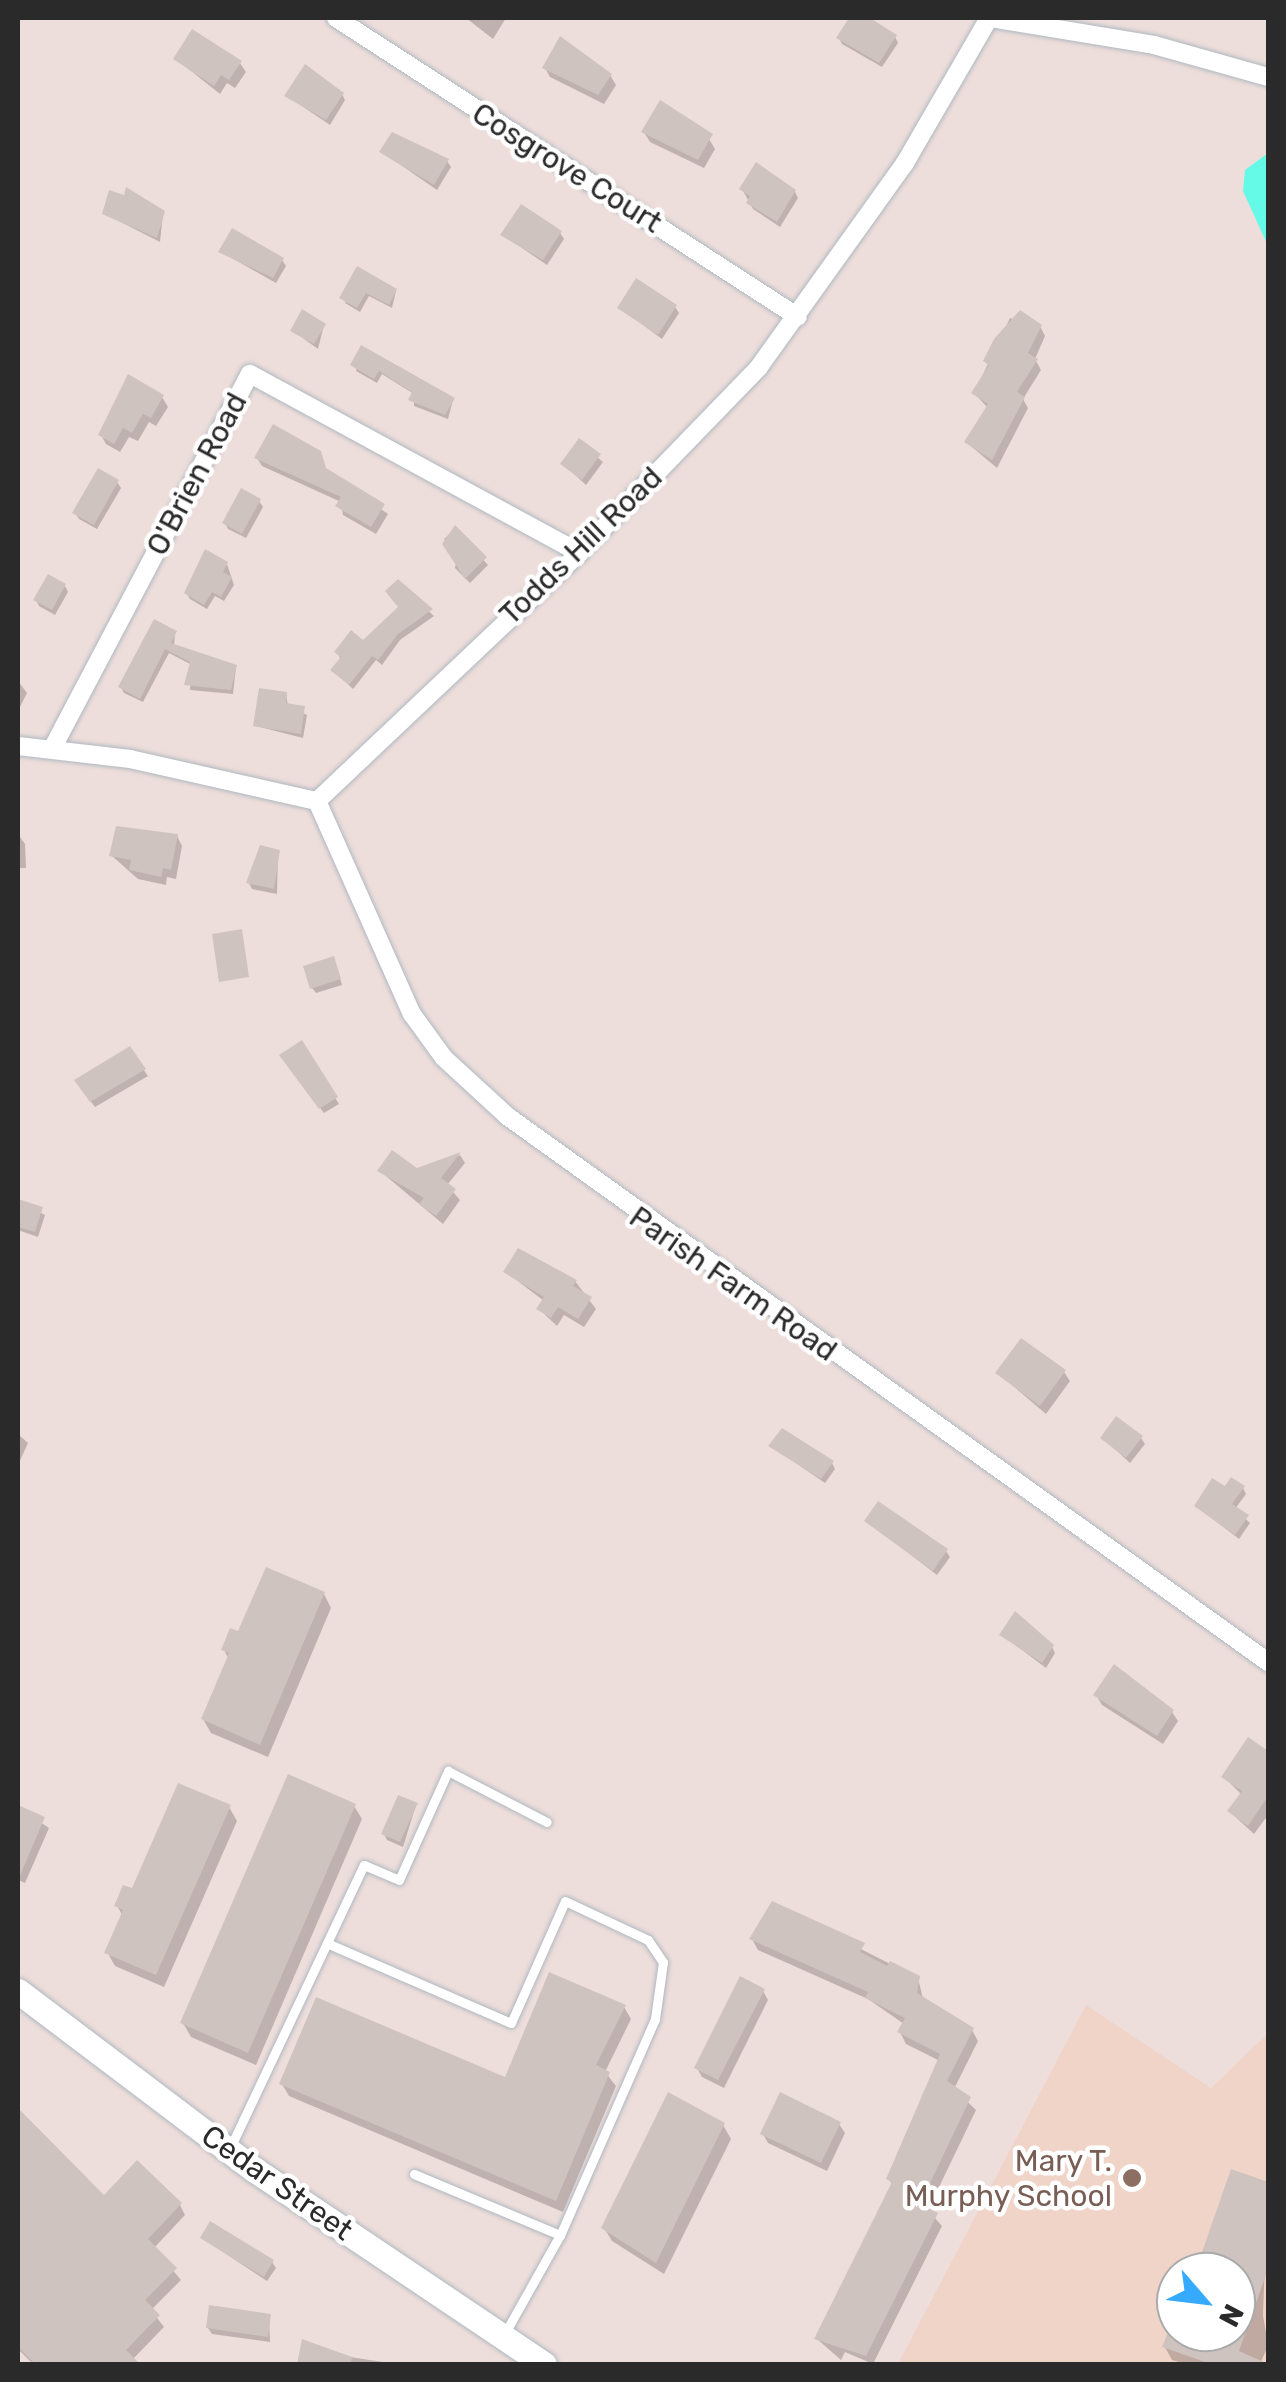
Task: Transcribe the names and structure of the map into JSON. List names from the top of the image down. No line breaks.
{"streets":{"main road":["Cedar Street"],"street":["Cosgrove Court","O'Brien Road","Todds Hill Road","Parish Farm Road"]},"crossings":[["Cosgrove Court","Todds Hill Road"],["O'Brien Road","Todds Hill Road"],["Todds Hill Road","Parish Farm Road"]],"places":["Mary T. Murphy School"],"north":"bottom right"}
